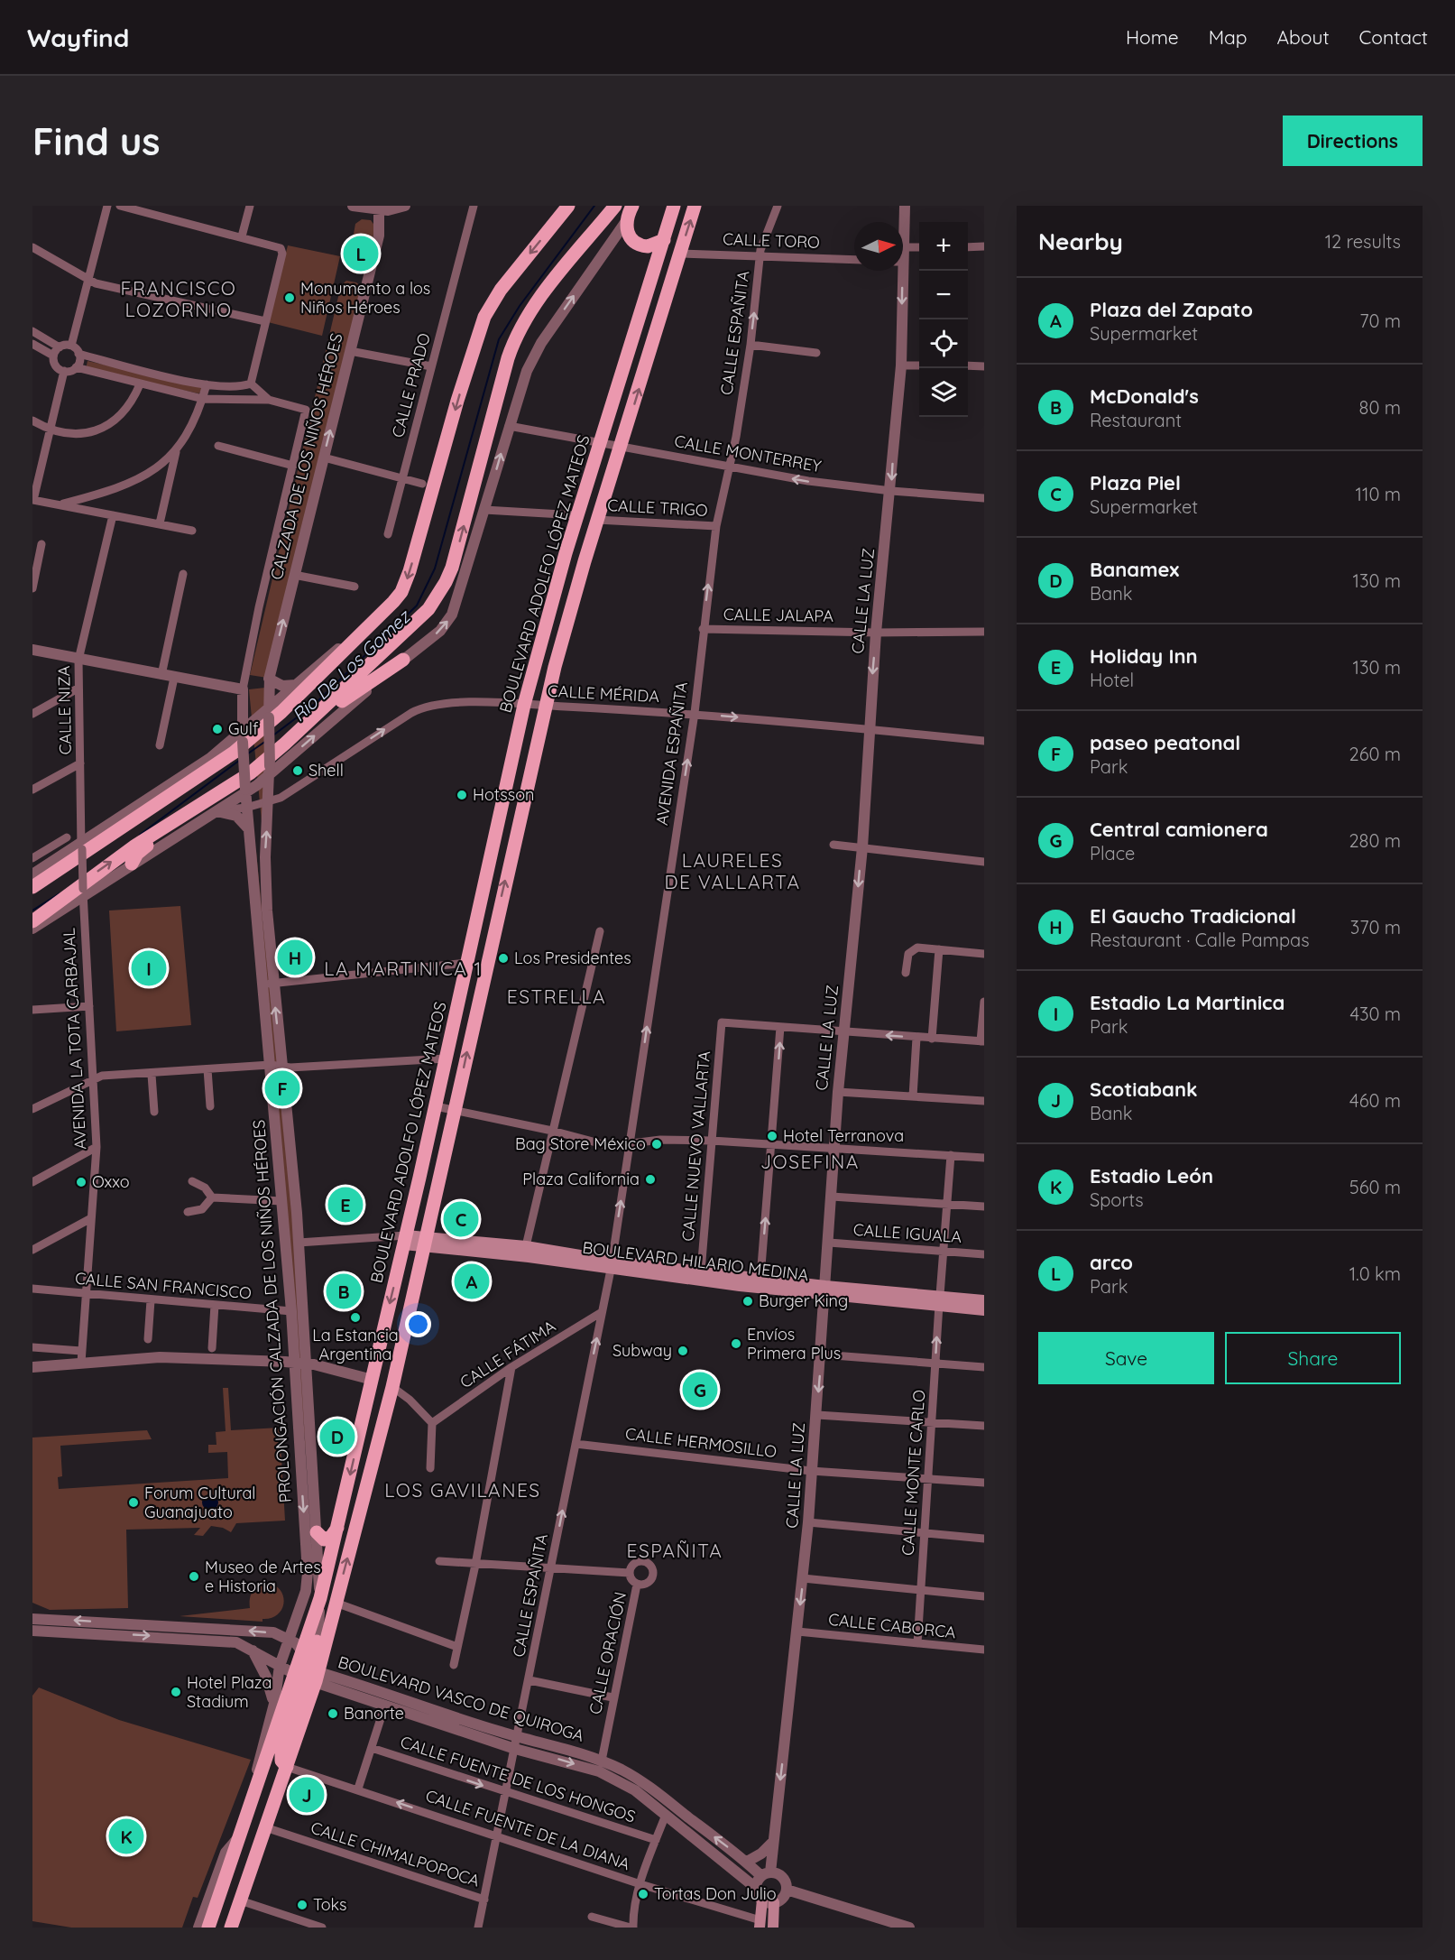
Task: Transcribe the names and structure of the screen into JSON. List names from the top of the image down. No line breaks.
{"streets":{"main road":["BOULEVARD ADOLFO LÓPEZ MATEOS","BOULEVARD HILARIO MEDINA"],"street":["CALLE TORO","CALLE ESPAÑITA","CALLE PRADO","CALLE MONTERREY","CALZADA DE LOS NIÑOS HÉROES","CALLE TRIGO","CALLE LA LUZ","CALLE JALAPA","CALLE MÉRIDA","CALLE NIZA","AVENIDA ESPAÑITA","AVENIDA LA TOTA CARBAJAL","CALLE NUEVO VALLARTA","CALLE IGUALA","CALLE SAN FRANCISCO","PROLONGACIÓN CALZADA DE LOS NIÑOS HÉROES","CALLE FÁTIMA","CALLE HERMOSILLO","CALLE MONTE CARLO","CALLE CABORCA","CALLE ORACIÓN","BOULEVARD VASCO DE QUIROGA","CALLE FUENTE DE LOS HONGOS","CALLE FUENTE DE LA DIANA","CALLE CHIMALPOPOCA"]},"crossings":[["CALLE TORO","CALLE ESPAÑITA"],["CALLE TORO","BOULEVARD ADOLFO LÓPEZ MATEOS"],["CALLE ESPAÑITA","CALLE MONTERREY"],["CALLE ESPAÑITA","AVENIDA ESPAÑITA"],["CALLE ESPAÑITA","BOULEVARD HILARIO MEDINA"],["CALLE ESPAÑITA","CALLE FÁTIMA"],["CALLE ESPAÑITA","CALLE HERMOSILLO"],["CALLE ESPAÑITA","BOULEVARD VASCO DE QUIROGA"],["CALLE ESPAÑITA","CALLE FUENTE DE LOS HONGOS"],["CALLE ESPAÑITA","CALLE FUENTE DE LA DIANA"],["CALLE ESPAÑITA","CALLE CHIMALPOPOCA"],["CALLE MONTERREY","BOULEVARD ADOLFO LÓPEZ MATEOS"],["CALLE MONTERREY","CALLE LA LUZ"],["CALLE MONTERREY","AVENIDA ESPAÑITA"],["CALZADA DE LOS NIÑOS HÉROES","PROLONGACIÓN CALZADA DE LOS NIÑOS HÉROES"],["CALLE TRIGO","BOULEVARD ADOLFO LÓPEZ MATEOS"],["CALLE TRIGO","AVENIDA ESPAÑITA"],["BOULEVARD ADOLFO LÓPEZ MATEOS","CALLE MÉRIDA"],["BOULEVARD ADOLFO LÓPEZ MATEOS","BOULEVARD HILARIO MEDINA"],["BOULEVARD ADOLFO LÓPEZ MATEOS","PROLONGACIÓN CALZADA DE LOS NIÑOS HÉROES"],["BOULEVARD ADOLFO LÓPEZ MATEOS","BOULEVARD VASCO DE QUIROGA"],["BOULEVARD ADOLFO LÓPEZ MATEOS","CALLE FUENTE DE LA DIANA"],["BOULEVARD ADOLFO LÓPEZ MATEOS","CALLE CHIMALPOPOCA"],["CALLE LA LUZ","CALLE JALAPA"],["CALLE LA LUZ","CALLE MÉRIDA"],["CALLE LA LUZ","CALLE IGUALA"],["CALLE LA LUZ","BOULEVARD HILARIO MEDINA"],["CALLE LA LUZ","CALLE HERMOSILLO"],["CALLE LA LUZ","CALLE CABORCA"],["CALLE LA LUZ","BOULEVARD VASCO DE QUIROGA"],["CALLE JALAPA","AVENIDA ESPAÑITA"],["CALLE MÉRIDA","AVENIDA ESPAÑITA"],["CALLE MÉRIDA","PROLONGACIÓN CALZADA DE LOS NIÑOS HÉROES"],["CALLE NIZA","AVENIDA LA TOTA CARBAJAL"],["AVENIDA ESPAÑITA","BOULEVARD HILARIO MEDINA"],["AVENIDA LA TOTA CARBAJAL","CALLE SAN FRANCISCO"],["CALLE NUEVO VALLARTA","BOULEVARD HILARIO MEDINA"],["CALLE IGUALA","CALLE MONTE CARLO"],["BOULEVARD HILARIO MEDINA","CALLE MONTE CARLO"],["CALLE SAN FRANCISCO","PROLONGACIÓN CALZADA DE LOS NIÑOS HÉROES"],["PROLONGACIÓN CALZADA DE LOS NIÑOS HÉROES","BOULEVARD VASCO DE QUIROGA"],["CALLE HERMOSILLO","CALLE MONTE CARLO"],["CALLE MONTE CARLO","CALLE CABORCA"],["CALLE ORACIÓN","BOULEVARD VASCO DE QUIROGA"]],"one_way":["CALLE ESPAÑITA","CALLE LA LUZ","CALLE MÉRIDA","AVENIDA ESPAÑITA","CALLE FUENTE DE LOS HONGOS"],"districts":["FRANCISCO LOZORNIO","LAURELES DE VALLARTA","LA MARTINICA 1","ESTRELLA","JOSEFINA","LOS GAVILANES","ESPAÑITA"],"water":["Rio De Los Gomez"],"places":["Monumento a los Niños Héroes","Gulf","Shell","Hotsson","Los Presidentes","Hotel Terranova","Bag Store México","Plaza California","Oxxo","Burger King","La Estancia Argentina","Envíos Primera Plus","Subway","Forum Cultural Guanajuato","Museo de Artes e Historia","Hotel Plaza Stadium","Banorte","Tortas Don Julio","Toks"],"north":"right","page":{"header":"Wayfind","nav":["Home","Map","About","Contact"],"buttons":["Directions",["Save","Share"]],"title":"Find us","heading":["Nearby","12 results"],"map_buttons":["+","−"],"pins":["L","H","I","F","E","C","A","B","G","D","J","K"],"list":[{"mark":"A","name":"Plaza del Zapato","note":"Supermarket","value":"70 m"},{"mark":"B","name":"McDonald's","note":"Restaurant","value":"80 m"},{"mark":"C","name":"Plaza Piel","note":"Supermarket","value":"110 m"},{"mark":"D","name":"Banamex","note":"Bank","value":"130 m"},{"mark":"E","name":"Holiday Inn","note":"Hotel","value":"130 m"},{"mark":"F","name":"paseo peatonal","note":"Park","value":"260 m"},{"mark":"G","name":"Central camionera","note":"Place","value":"280 m"},{"mark":"H","name":"El Gaucho Tradicional","note":"Restaurant · Calle Pampas","value":"370 m"},{"mark":"I","name":"Estadio La Martinica","note":"Park","value":"430 m"},{"mark":"J","name":"Scotiabank","note":"Bank","value":"460 m"},{"mark":"K","name":"Estadio León","note":"Sports","value":"560 m"},{"mark":"L","name":"arco","note":"Park","value":"1.0 km"}]}}
